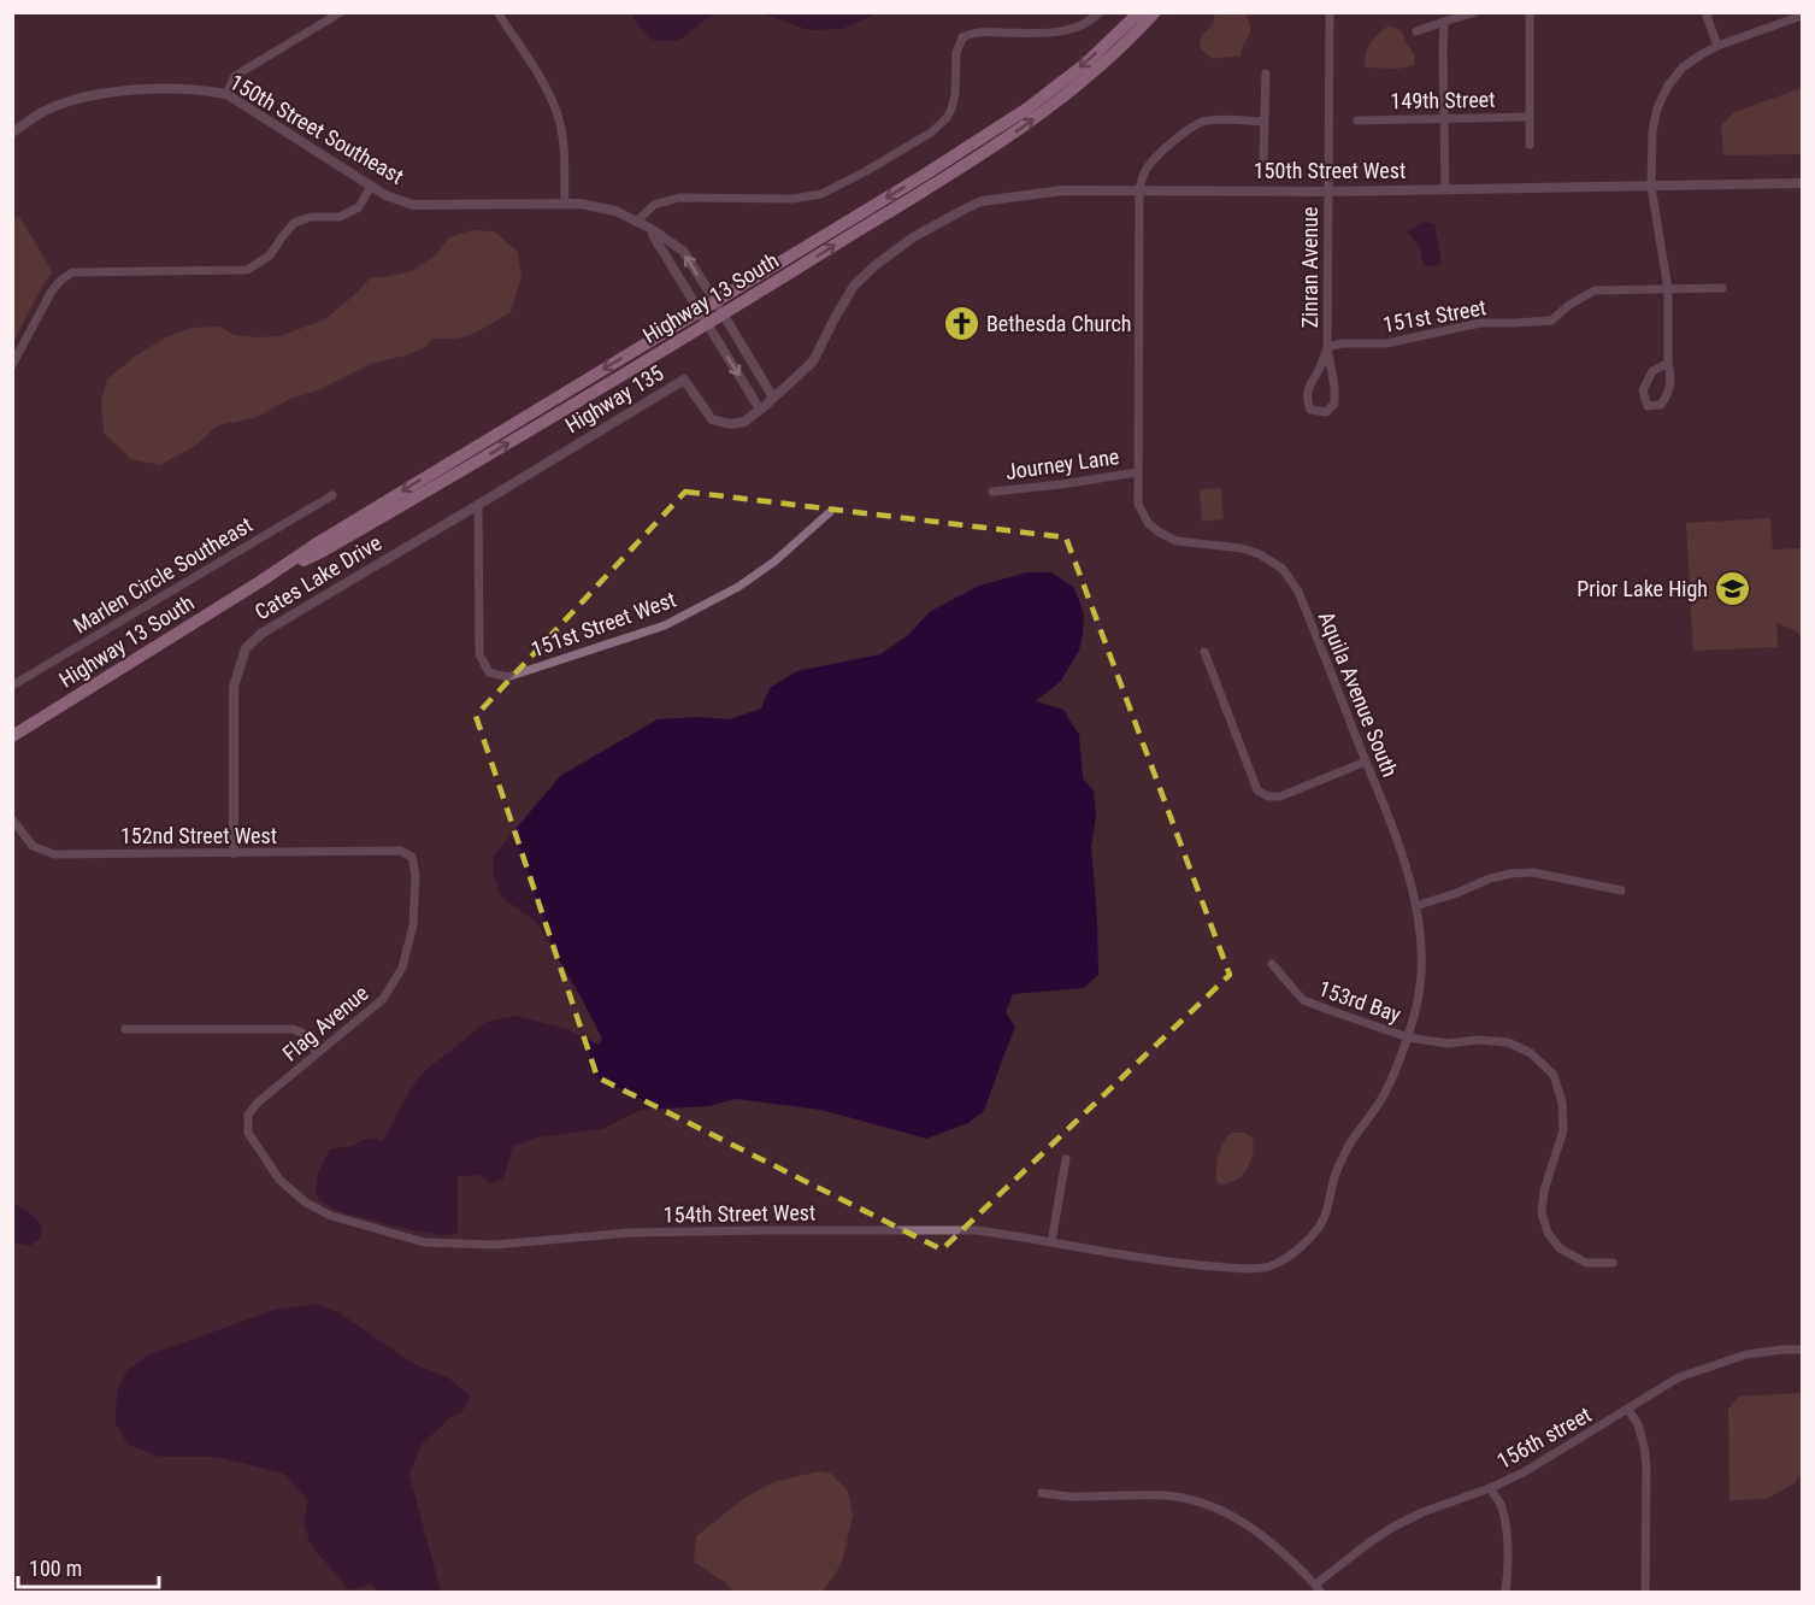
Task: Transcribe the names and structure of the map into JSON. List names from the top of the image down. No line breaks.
{"streets":{"main road":["Highway 13 South"],"street":["149th Street","150th Street Southeast","150th Street West","Zinran Avenue","151st Street","Highway 135","Journey Lane","Marlen Circle Southeast","Cates Lake Drive","151st Street West","Aquila Avenue South","152nd Street West","153rd Bay","Flag Avenue","154th Street West","156th street"]},"crossings":[["150th Street Southeast","Highway 13 South"],["150th Street West","Zinran Avenue"],["150th Street West","Highway 135"],["150th Street West","Aquila Avenue South"],["Zinran Avenue","151st Street"],["Highway 135","Cates Lake Drive"],["Highway 135","151st Street West"],["Journey Lane","Aquila Avenue South"],["Cates Lake Drive","151st Street West"],["Cates Lake Drive","152nd Street West"],["Aquila Avenue South","153rd Bay"],["Aquila Avenue South","154th Street West"],["152nd Street West","Flag Avenue"],["Flag Avenue","154th Street West"]],"places":{"church":["Bethesda Church"],"school or university":["Prior Lake High"]},"scale_bar":"100 m"}
